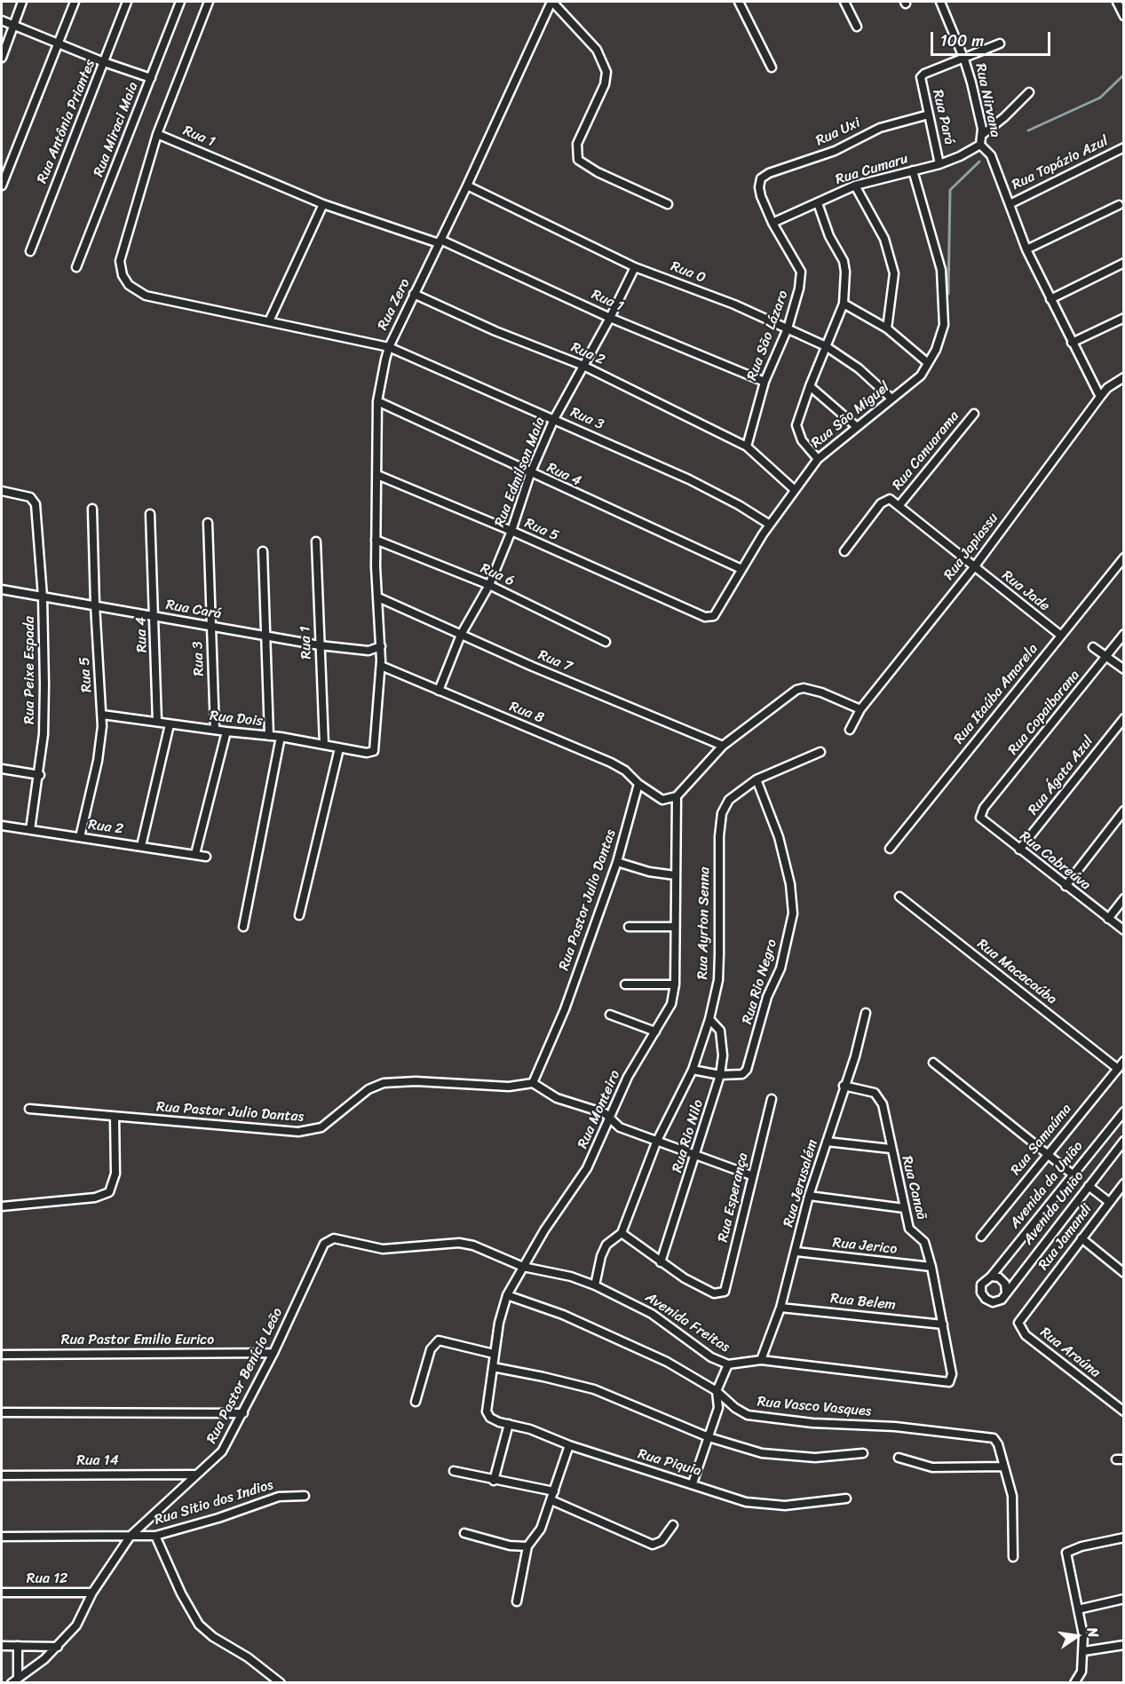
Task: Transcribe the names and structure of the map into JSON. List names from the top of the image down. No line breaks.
{"streets":{"street":["Rua Nirvana","Rua Pará","Rua Antônia Priantes","Rua Miraci Maia","Rua Uxi","Rua 1","Rua Topázio Azul","Rua Cumaru","Rua 0","Rua Zero","Rua São Lázaro","Rua 2","Rua São Miguel","Rua 3","Rua Canuarama","Rua Edmilson Maia","Rua 4","Rua 5","Rua Japiassu","Rua 6","Rua Jade","Rua Cará","Rua 7","Rua Peixe Espada","Rua Itaúba Amarela","Rua 8","Rua Copaibarana","Rua Dois","Rua Ágata Azul","Rua Cabreúva","Rua Pastor Julio Dantas","Rua Ayrton Senna","Rua Macacaúba","Rua Rio Negro","Rua Monteiro","Rua Rio Nilo","Rua Samaúma","Rua Jerusalém","Avenida da União","Rua Canaã","Rua Esperança","Avenida União","Rua Jamandi","Rua Jerico","Rua Belem","Avenida Freitas","Rua Pastor Emilio Eurico","Rua Araúna","Rua Pastor Benício Leão","Rua Vasco Vasques","Rua 14","Rua Piquia","Rua Sitio dos Indios","Rua 12"]},"crossings":[["Rua Nirvana","Rua Pará"],["Rua Nirvana","Rua Topázio Azul"],["Rua Nirvana","Rua Cumaru"],["Rua Nirvana","Rua Japiassu"],["Rua Pará","Rua Uxi"],["Rua Pará","Rua Cumaru"],["Rua Uxi","Rua São Lázaro"],["Rua 1","Rua Zero"],["Rua 1","Rua São Lázaro"],["Rua 1","Rua 3"],["Rua 1","Rua Edmilson Maia"],["Rua 1","Rua Cará"],["Rua 1","Rua Dois"],["Rua Cumaru","Rua São Lázaro"],["Rua Cumaru","Rua São Miguel"],["Rua 0","Rua Zero"],["Rua 0","Rua São Lázaro"],["Rua 0","Rua São Miguel"],["Rua 0","Rua Edmilson Maia"],["Rua Zero","Rua 2"],["Rua Zero","Rua 3"],["Rua Zero","Rua 4"],["Rua Zero","Rua 5"],["Rua Zero","Rua 6"],["Rua Zero","Rua Cará"],["Rua Zero","Rua 7"],["Rua Zero","Rua 8"],["Rua Zero","Rua Dois"],["Rua São Lázaro","Rua 2"],["Rua 2","Rua Edmilson Maia"],["Rua 2","Rua 5"],["Rua 2","Rua Peixe Espada"],["Rua São Miguel","Rua 3"],["Rua São Miguel","Rua 4"],["Rua São Miguel","Rua 5"],["Rua 3","Rua Edmilson Maia"],["Rua 3","Rua Cará"],["Rua 3","Rua Dois"],["Rua Canuarama","Rua Jade"],["Rua Edmilson Maia","Rua 4"],["Rua Edmilson Maia","Rua 5"],["Rua Edmilson Maia","Rua 6"],["Rua Edmilson Maia","Rua 7"],["Rua Edmilson Maia","Rua 8"],["Rua 4","Rua Cará"],["Rua 4","Rua Dois"],["Rua 5","Rua Cará"],["Rua 5","Rua Dois"],["Rua Japiassu","Rua Jade"],["Rua Jade","Rua Itaúba Amarela"],["Rua Cará","Rua Peixe Espada"],["Rua Cará","Rua 8"],["Rua 8","Rua Pastor Julio Dantas"],["Rua Copaibarana","Rua Cabreúva"],["Rua Ágata Azul","Rua Cabreúva"],["Rua Ayrton Senna","Rua Rio Negro"],["Rua Ayrton Senna","Rua Rio Nilo"],["Rua Ayrton Senna","Avenida Freitas"],["Rua Macacaúba","Rua Samaúma"],["Rua Rio Negro","Rua Rio Nilo"],["Rua Monteiro","Avenida Freitas"],["Rua Monteiro","Rua Vasco Vasques"],["Rua Monteiro","Rua Piquia"],["Rua Rio Nilo","Rua Esperança"],["Rua Jerusalém","Rua Canaã"],["Rua Jerusalém","Rua Jerico"],["Rua Jerusalém","Rua Belem"],["Rua Jerusalém","Avenida Freitas"],["Avenida da União","Avenida União"],["Rua Canaã","Rua Jerico"],["Rua Canaã","Rua Belem"],["Rua Canaã","Avenida Freitas"],["Rua Jamandi","Rua Araúna"],["Avenida Freitas","Rua Pastor Benício Leão"],["Rua Pastor Emilio Eurico","Rua Pastor Benício Leão"],["Rua Pastor Benício Leão","Rua 14"],["Rua Pastor Benício Leão","Rua Sitio dos Indios"],["Rua Pastor Benício Leão","Rua 12"]],"scale_bar":"100 m","north":"right"}
